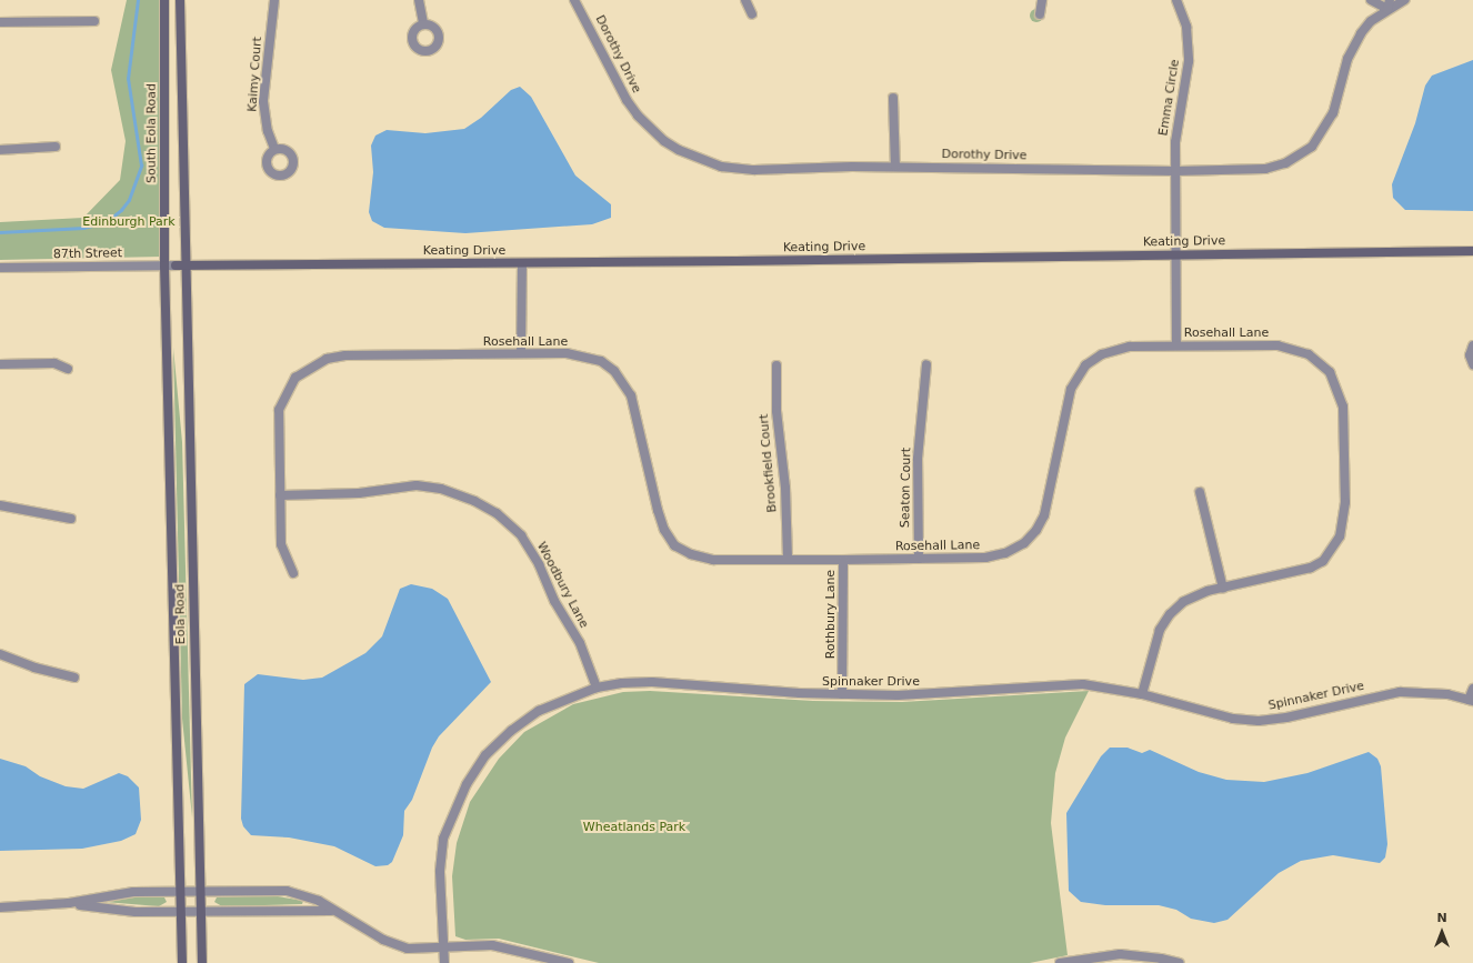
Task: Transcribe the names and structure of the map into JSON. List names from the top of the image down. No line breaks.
{"streets":{"street":["Dorothy Drive","Kaimy Court","Emma Circle","South Eola Road","Keating Drive","87th Street","Rosehall Lane","Brookfield Court","Seaton Court","Woodbury Lane","Eola Road","Rothbury Lane","Spinnaker Drive"]},"crossings":[["Dorothy Drive","Emma Circle"],["Emma Circle","Keating Drive"],["Emma Circle","Rosehall Lane"],["South Eola Road","87th Street"],["South Eola Road","Eola Road"],["Keating Drive","87th Street"],["Keating Drive","Eola Road"],["87th Street","Eola Road"],["Rosehall Lane","Brookfield Court"],["Rosehall Lane","Seaton Court"],["Rosehall Lane","Woodbury Lane"],["Rosehall Lane","Rothbury Lane"],["Rosehall Lane","Spinnaker Drive"],["Woodbury Lane","Spinnaker Drive"],["Rothbury Lane","Spinnaker Drive"]],"parks":["Edinburgh Park","Wheatlands Park"],"north":"top"}
